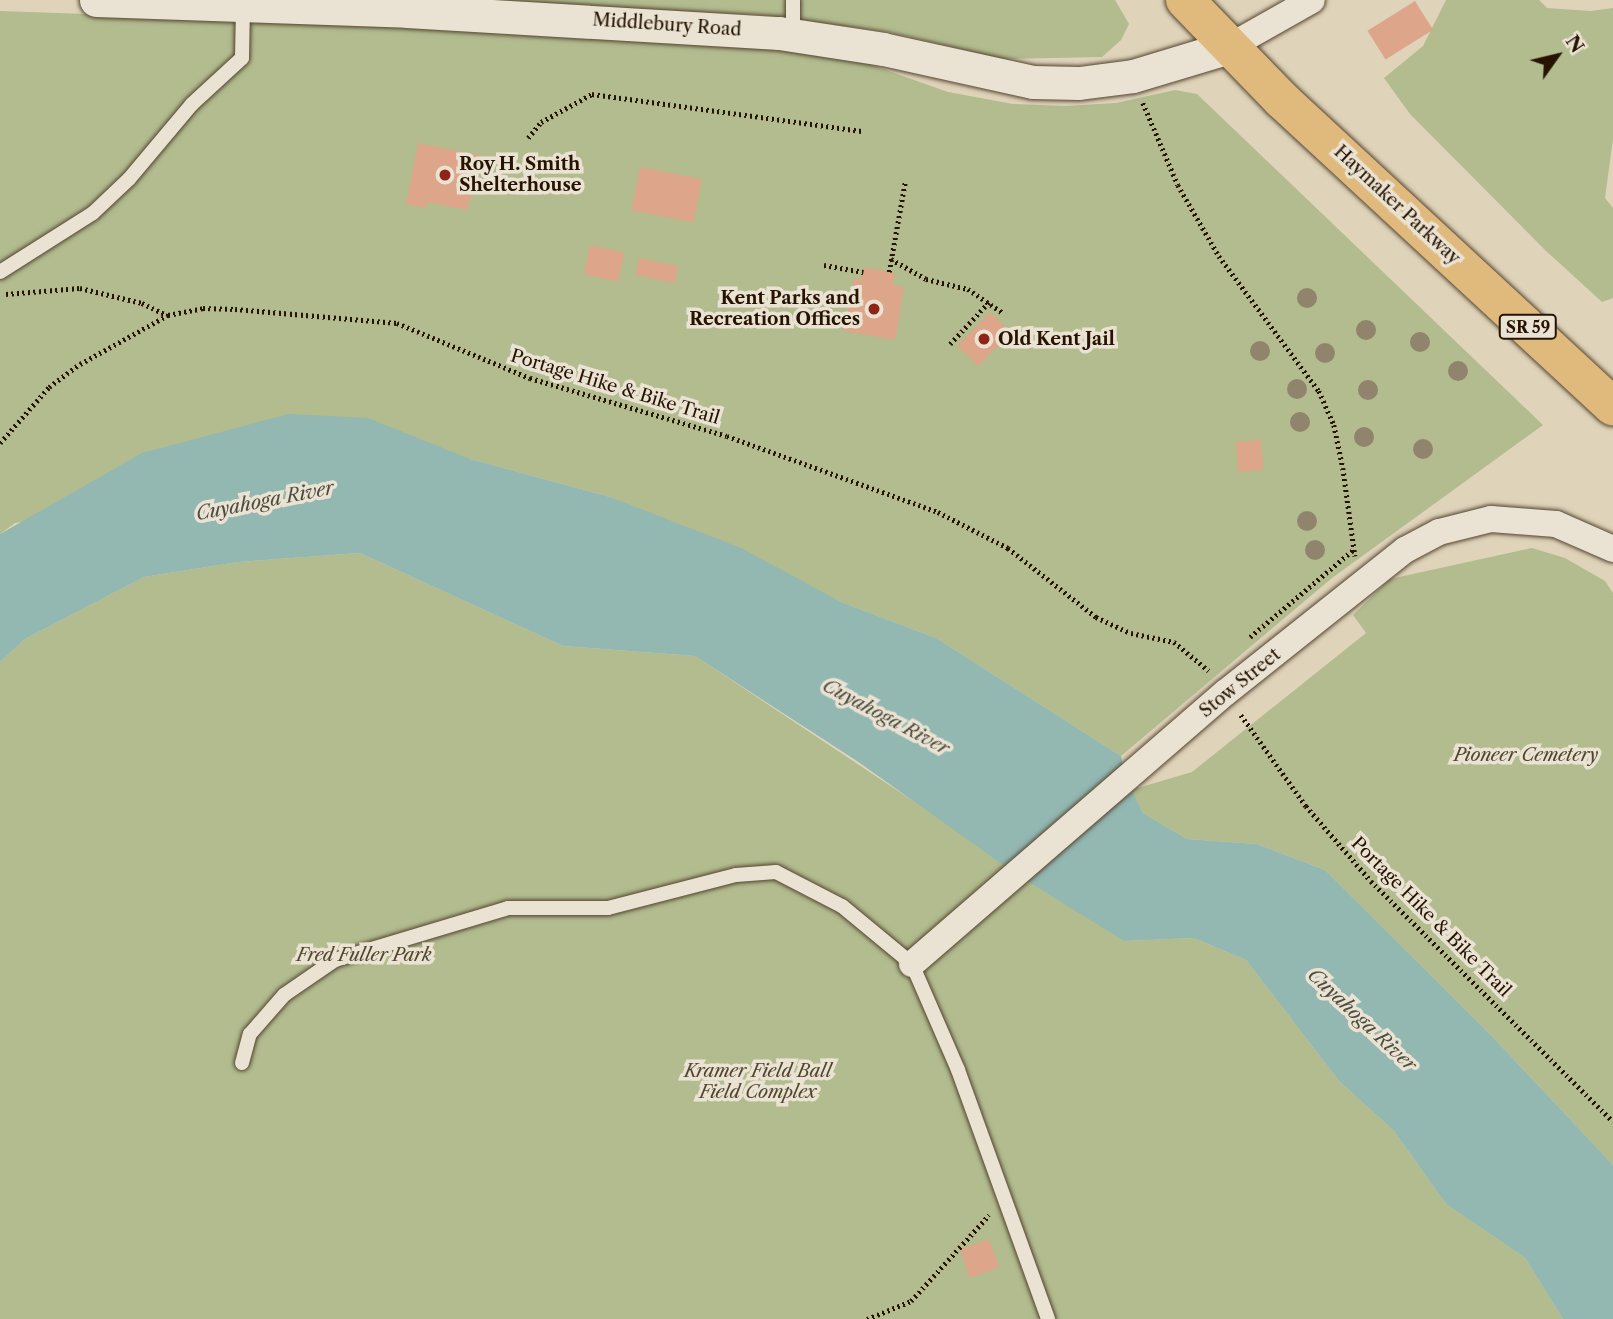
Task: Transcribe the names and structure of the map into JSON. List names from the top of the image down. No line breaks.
{"streets":{"main road":["Haymaker Parkway","SR 59"],"street":["Middlebury Road","Stow Street"],"path":["Portage Hike & Bike Trail"]},"crossings":[["Middlebury Road","Haymaker Parkway"]],"water":["Cuyahoga River"],"parks":["Pioneer Cemetery","Fred Fuller Park","Kramer Field Ball Field Complex"],"places":["Roy H. Smith Shelterhouse","Kent Parks and Recreation Offices","Old Kent Jail"],"north":"top right"}
